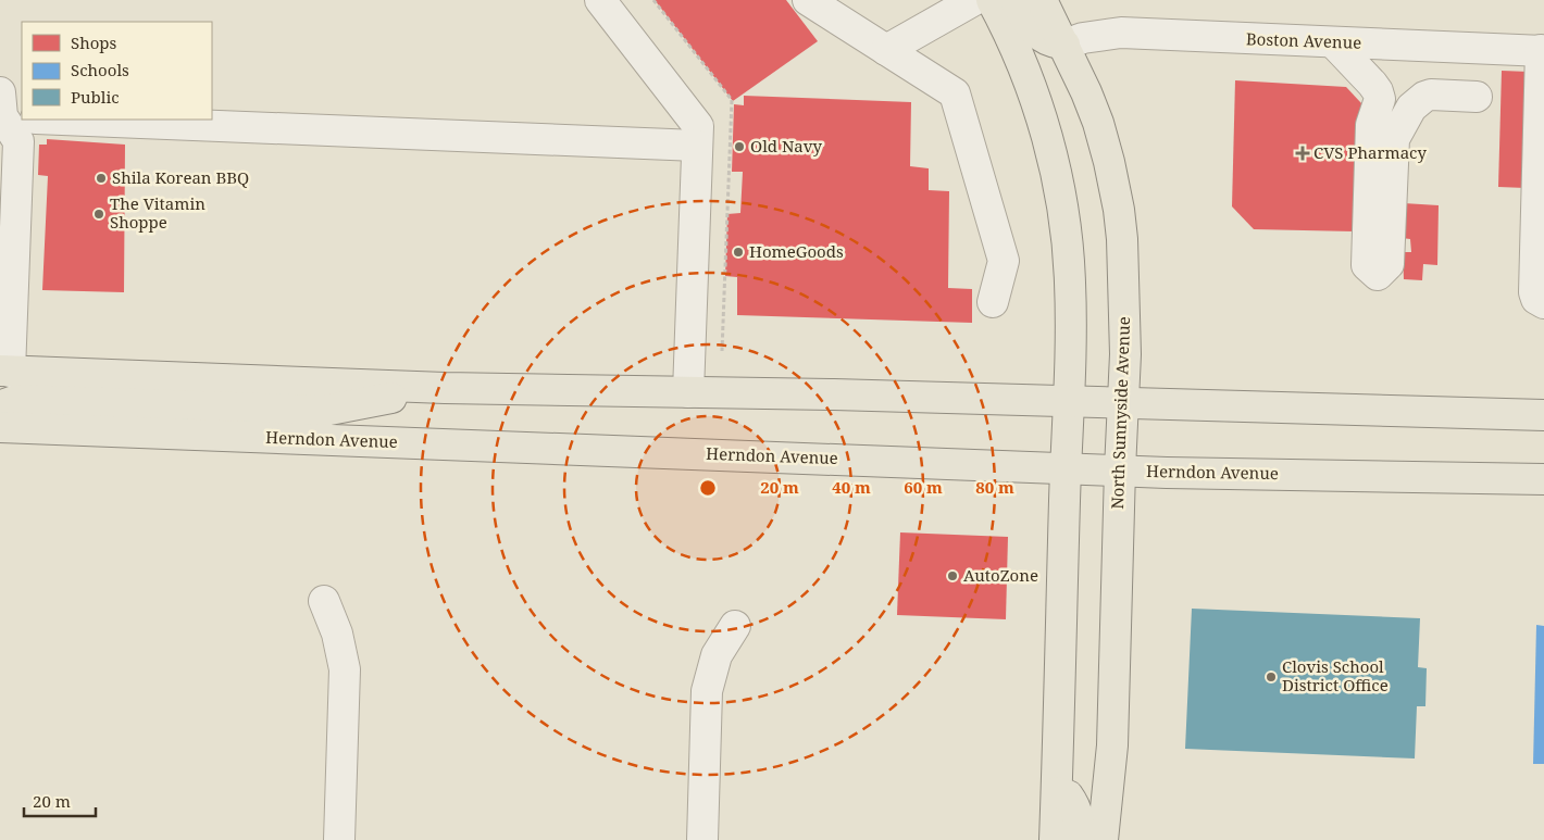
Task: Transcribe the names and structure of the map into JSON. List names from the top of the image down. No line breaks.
{"streets":{"main road":["North Sunnyside Avenue","Herndon Avenue"],"street":["Boston Avenue"]},"crossings":[["Boston Avenue","North Sunnyside Avenue"],["North Sunnyside Avenue","Herndon Avenue"]],"places":{"other":["Old Navy","Shila Korean BBQ","The Vitamin Shoppe","HomeGoods","AutoZone","Clovis School District Office"],"health":["CVS Pharmacy"]},"legend":["Shops","Schools","Public"],"scale_bar":"20 m","rings":["20 m","40 m","60 m","80 m"]}
